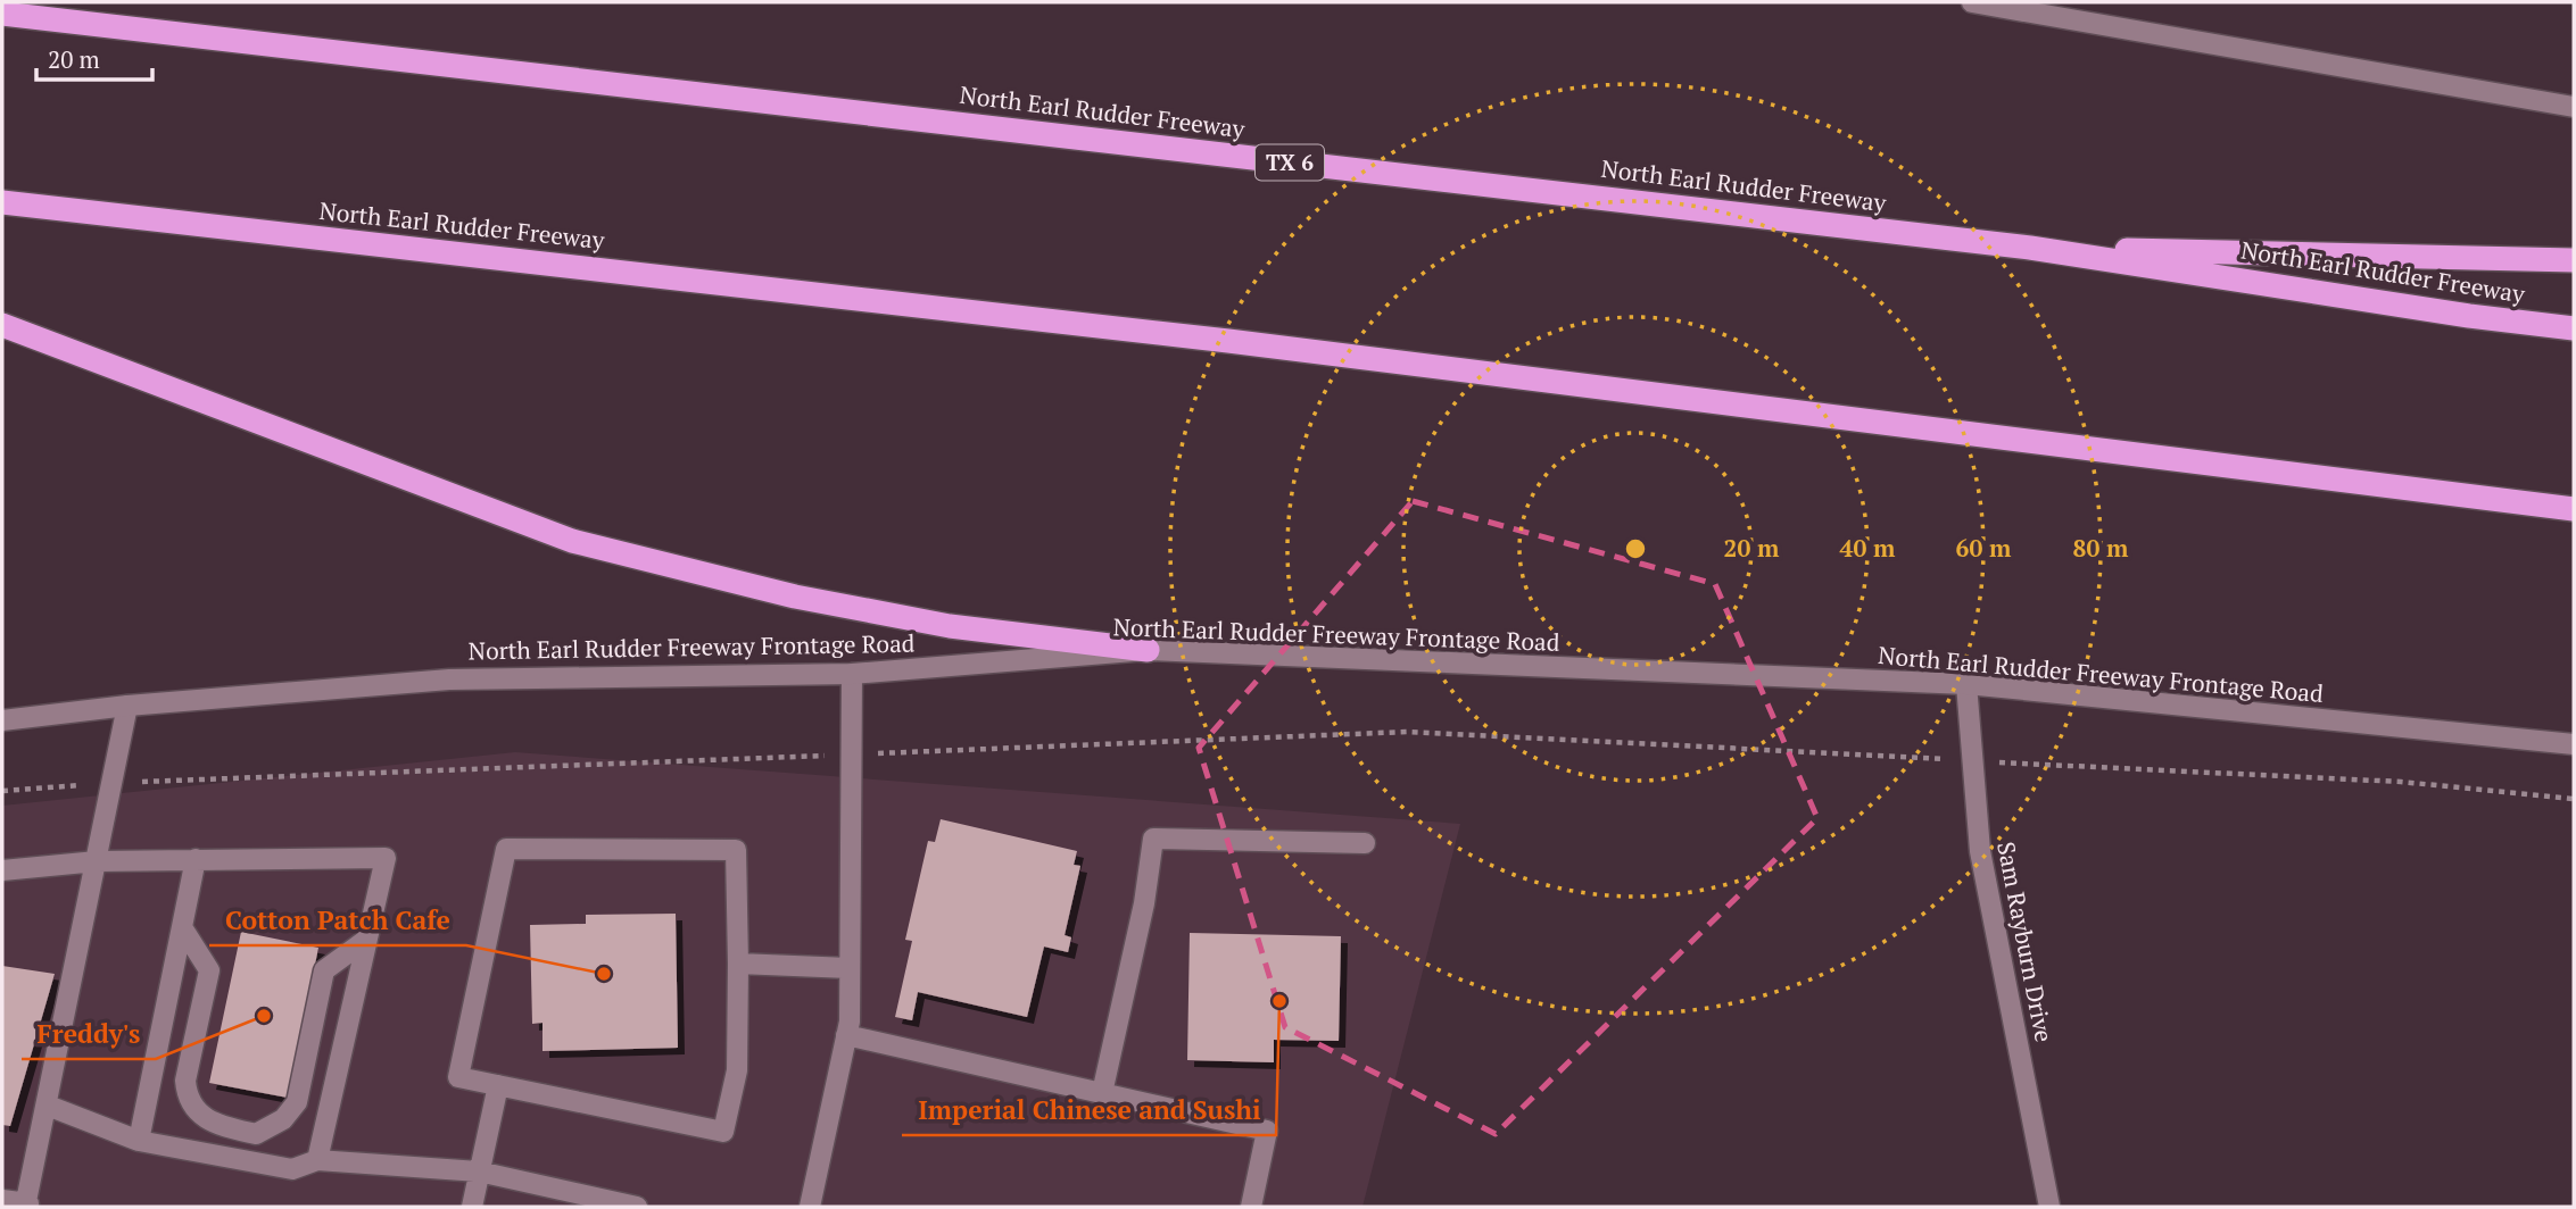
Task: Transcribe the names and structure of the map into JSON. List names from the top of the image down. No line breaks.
{"streets":{"highway":["North Earl Rudder Freeway","TX 6"],"main road":["North Earl Rudder Freeway Frontage Road","Sam Rayburn Drive"]},"crossings":[["North Earl Rudder Freeway Frontage Road","Sam Rayburn Drive"]],"places":["Cotton Patch Cafe","Imperial Chinese and Sushi","Freddy's"],"scale_bar":"20 m","rings":["20 m","40 m","60 m","80 m"]}
